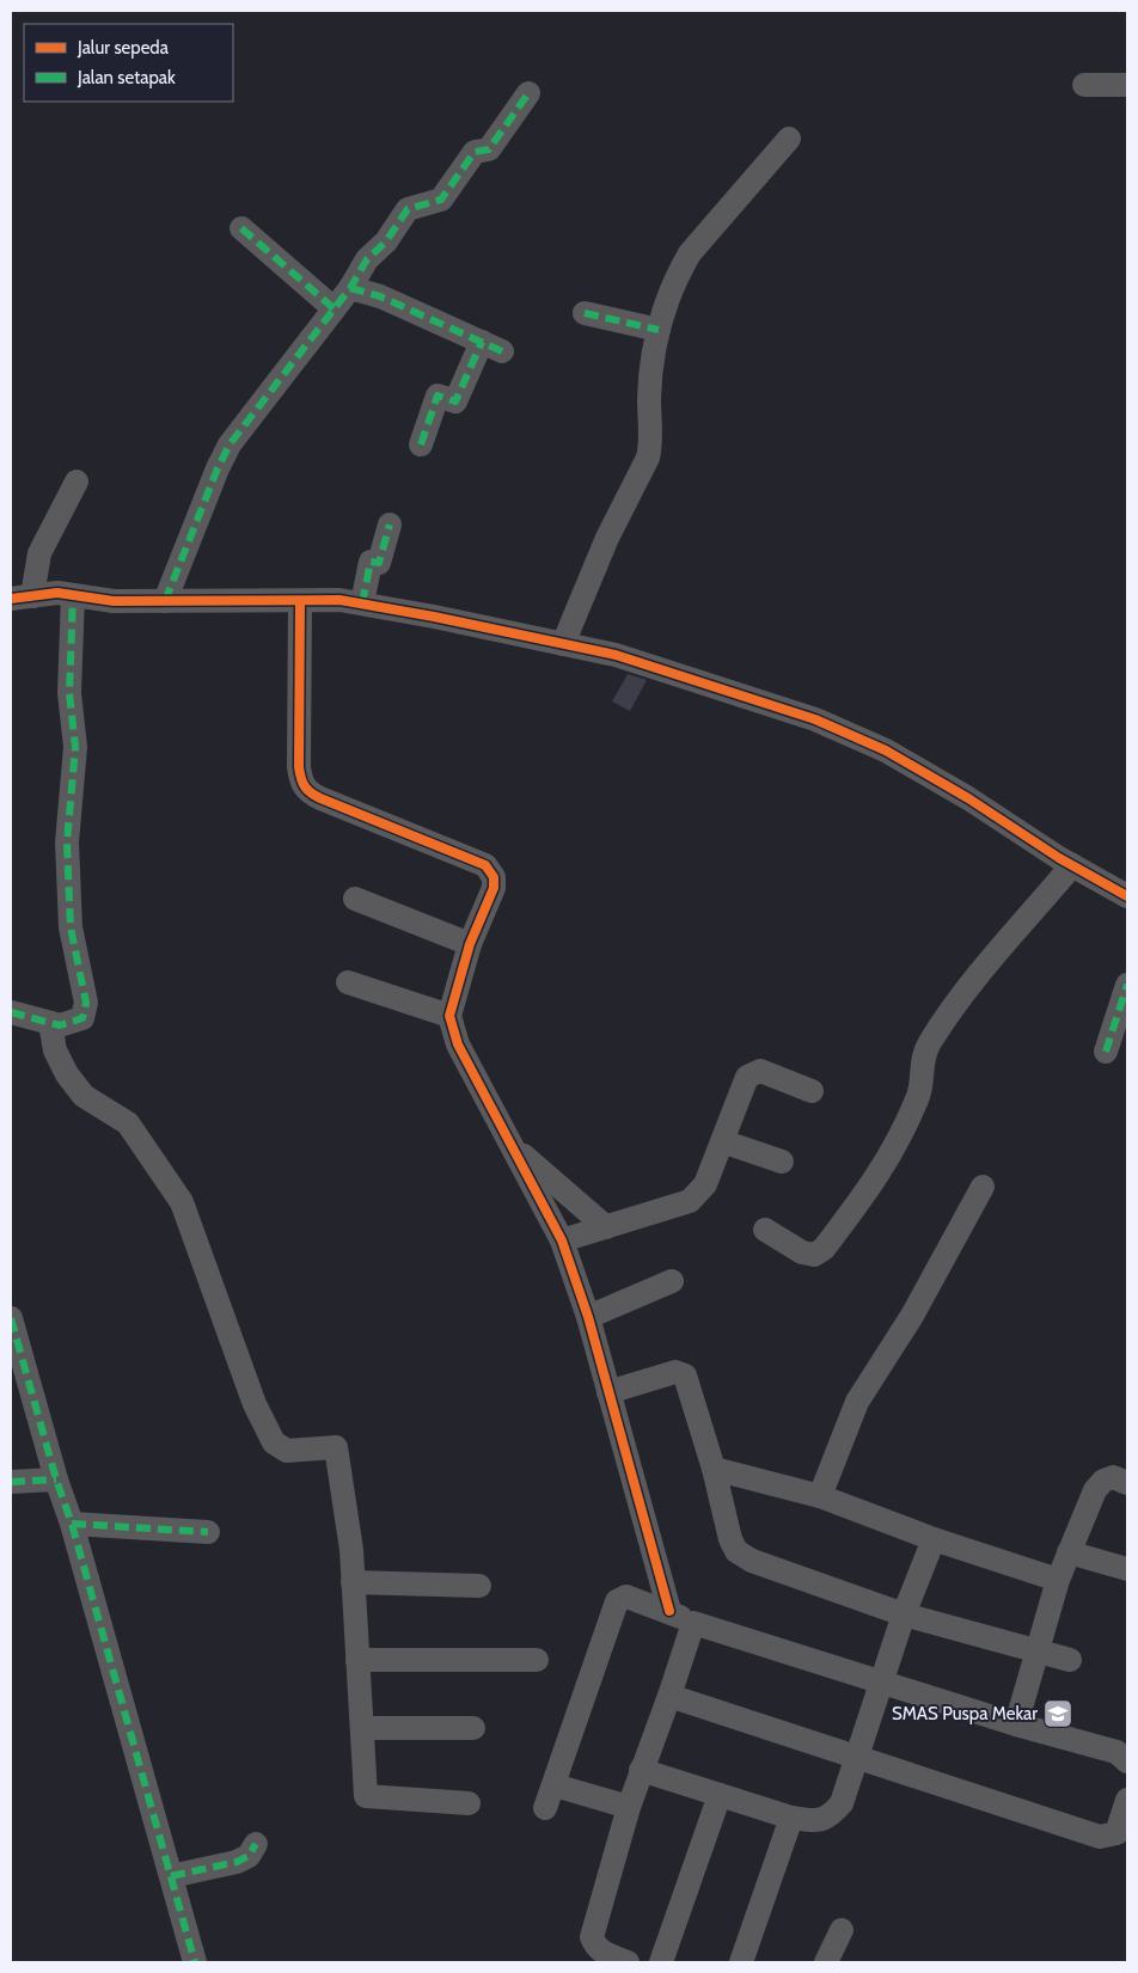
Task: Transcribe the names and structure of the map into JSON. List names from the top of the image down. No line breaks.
{"places":{"school or university":["SMAS Puspa Mekar"]},"legend":["Jalur sepeda","Jalan setapak"]}
